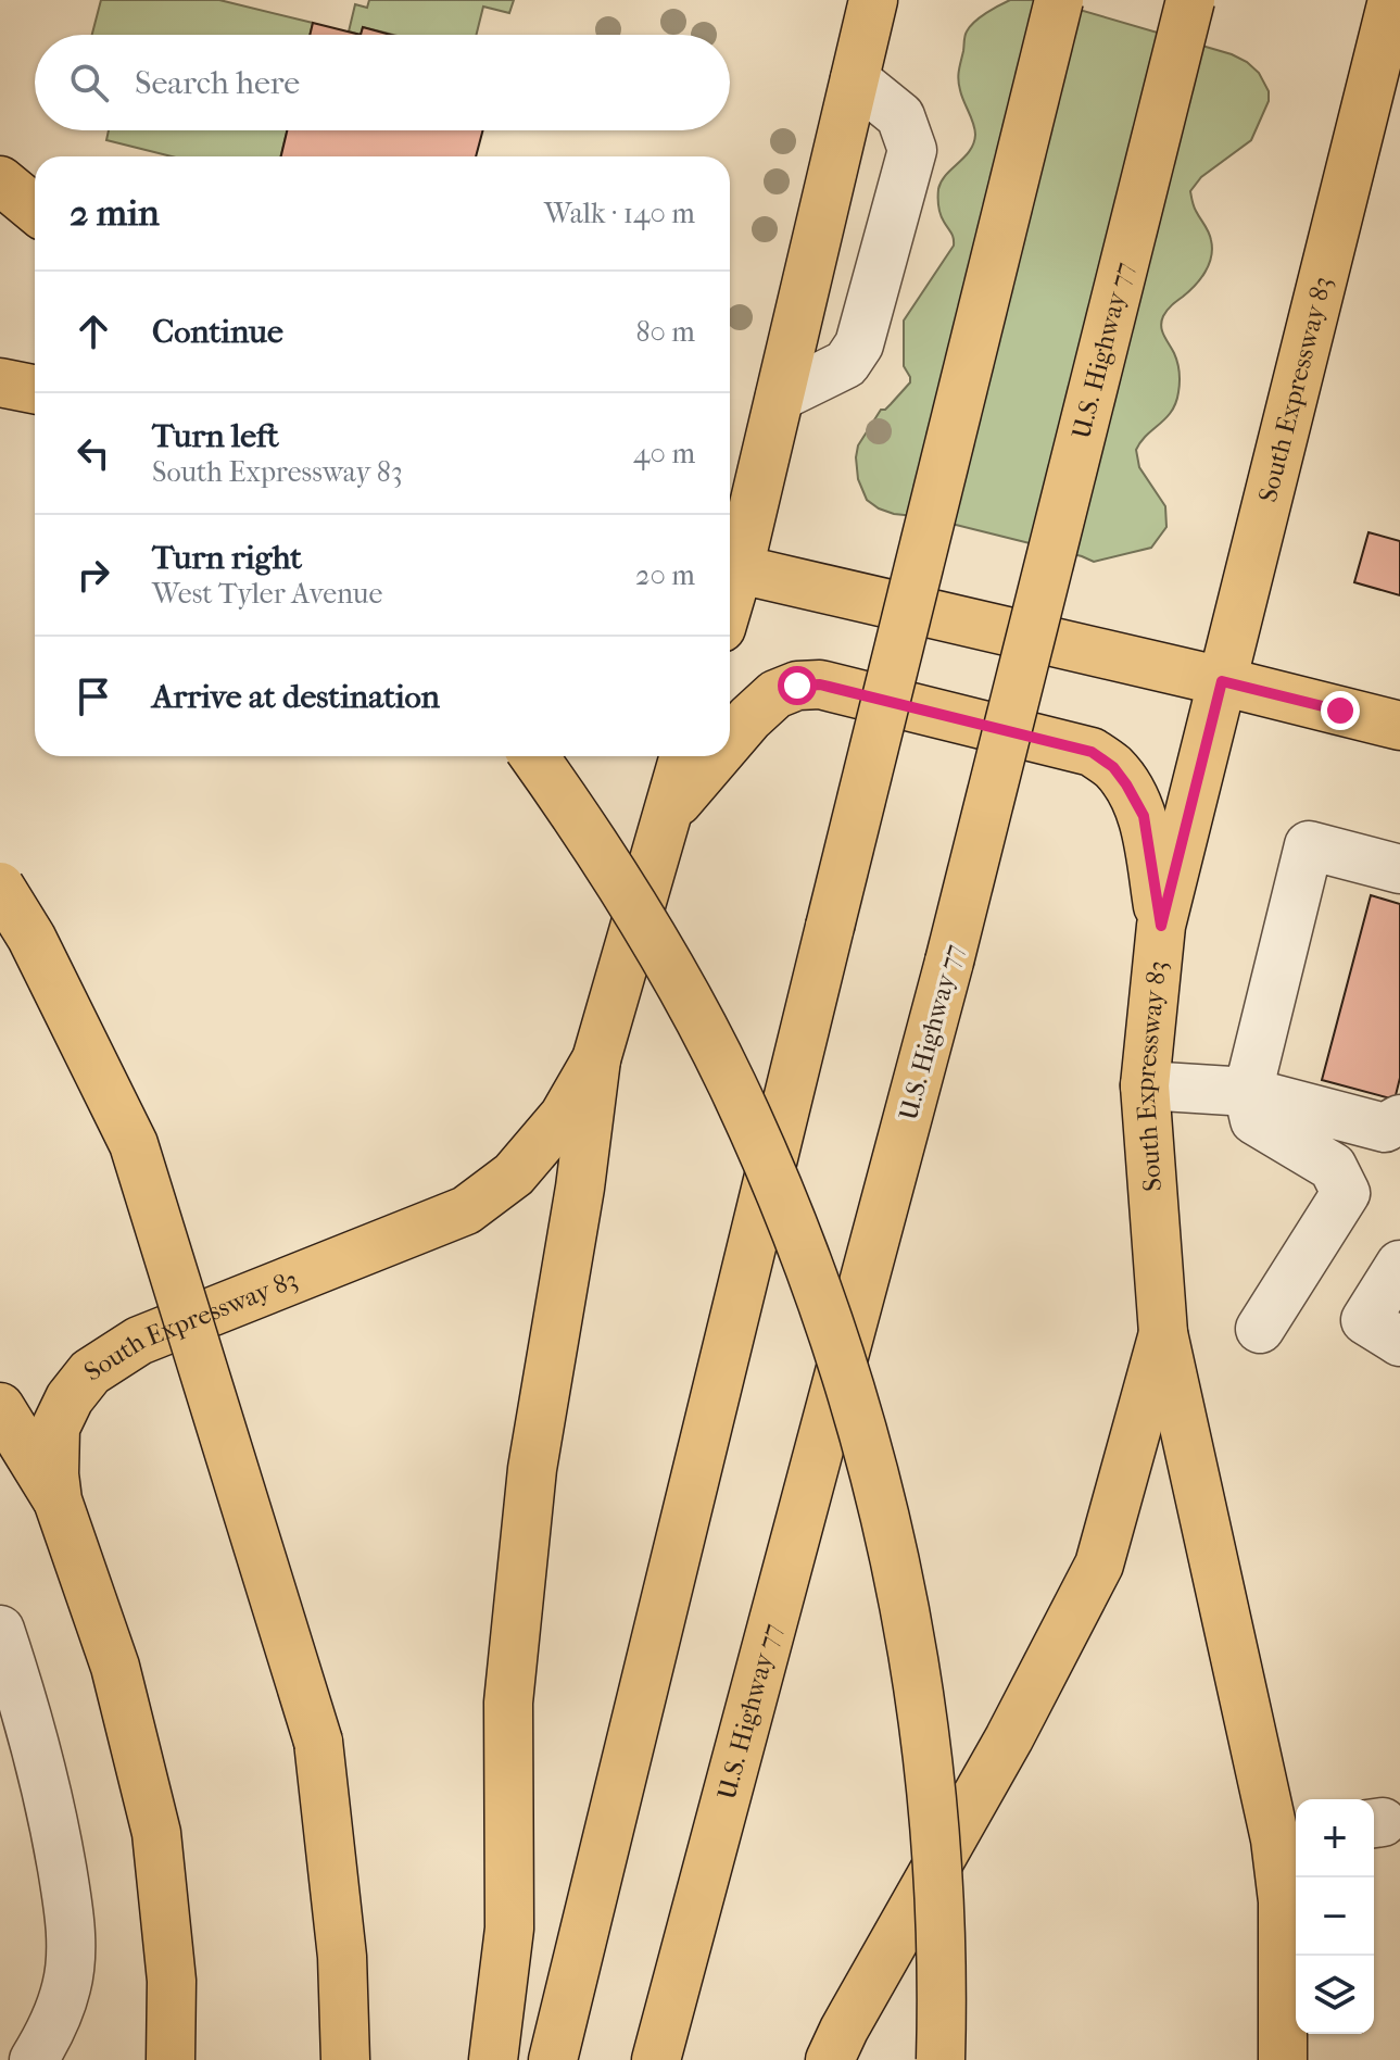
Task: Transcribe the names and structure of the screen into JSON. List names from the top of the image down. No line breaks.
{"streets":{"main road":["U.S. Highway 77","South Expressway 83"]},"page":{"search":"Search here","heading":["2 min","Walk · 140 m"],"list":[["Continue","80 m"],["Turn left","South Expressway 83","40 m"],["Turn right","West Tyler Avenue","20 m"],"Arrive at destination"],"map_buttons":["+","−"]}}
